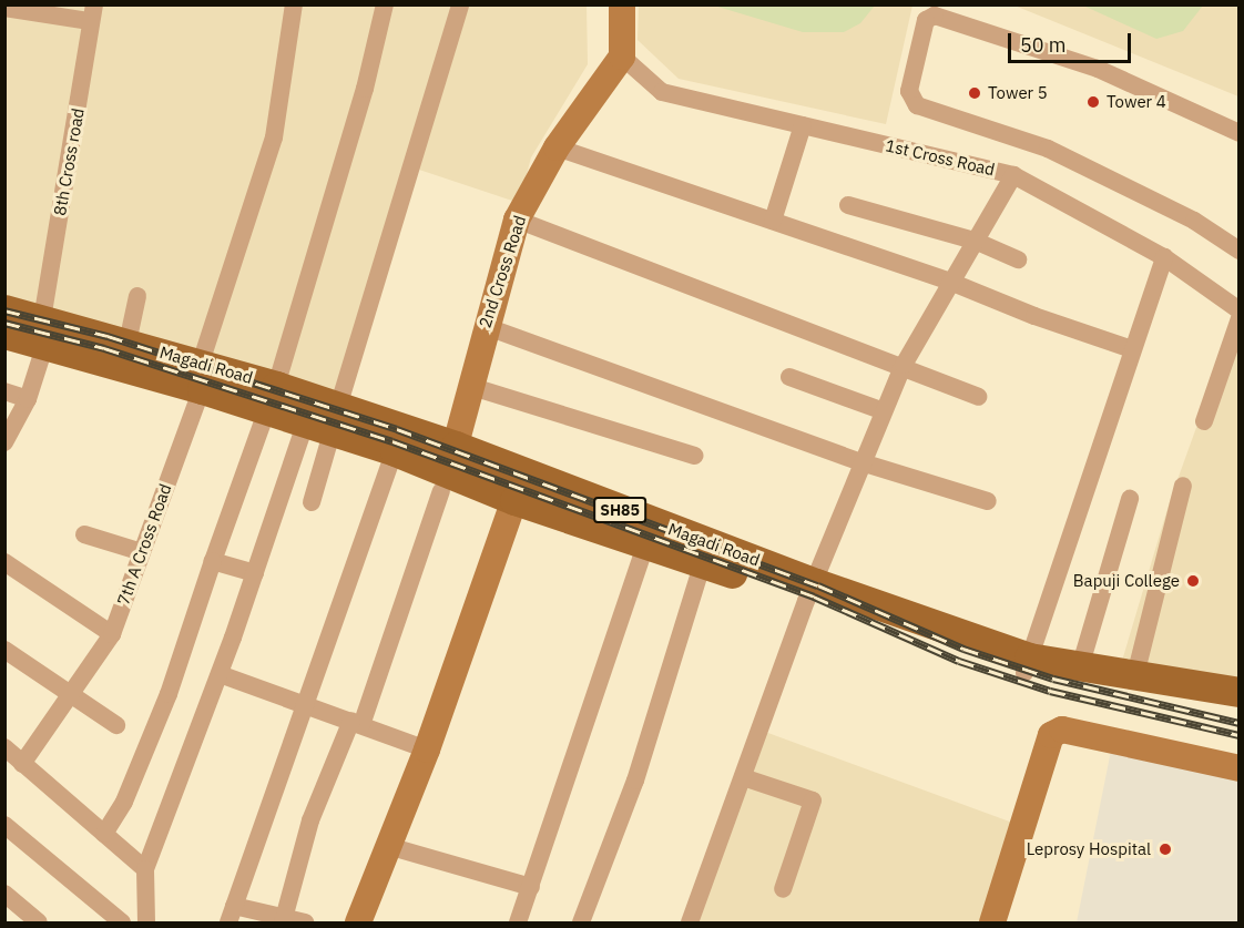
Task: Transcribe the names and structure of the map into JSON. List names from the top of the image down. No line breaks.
{"streets":{"main road":["Magadi Road","SH85"],"street":["1st Cross Road","8th Cross road","2nd Cross Road","7th A Cross Road"]},"crossings":[["1st Cross Road","2nd Cross Road"],["8th Cross road","Magadi Road"],["2nd Cross Road","Magadi Road"],["Magadi Road","7th A Cross Road"]],"places":["Tower 5","Tower 4","Bapuji College","Leprosy Hospital"],"scale_bar":"50 m"}
